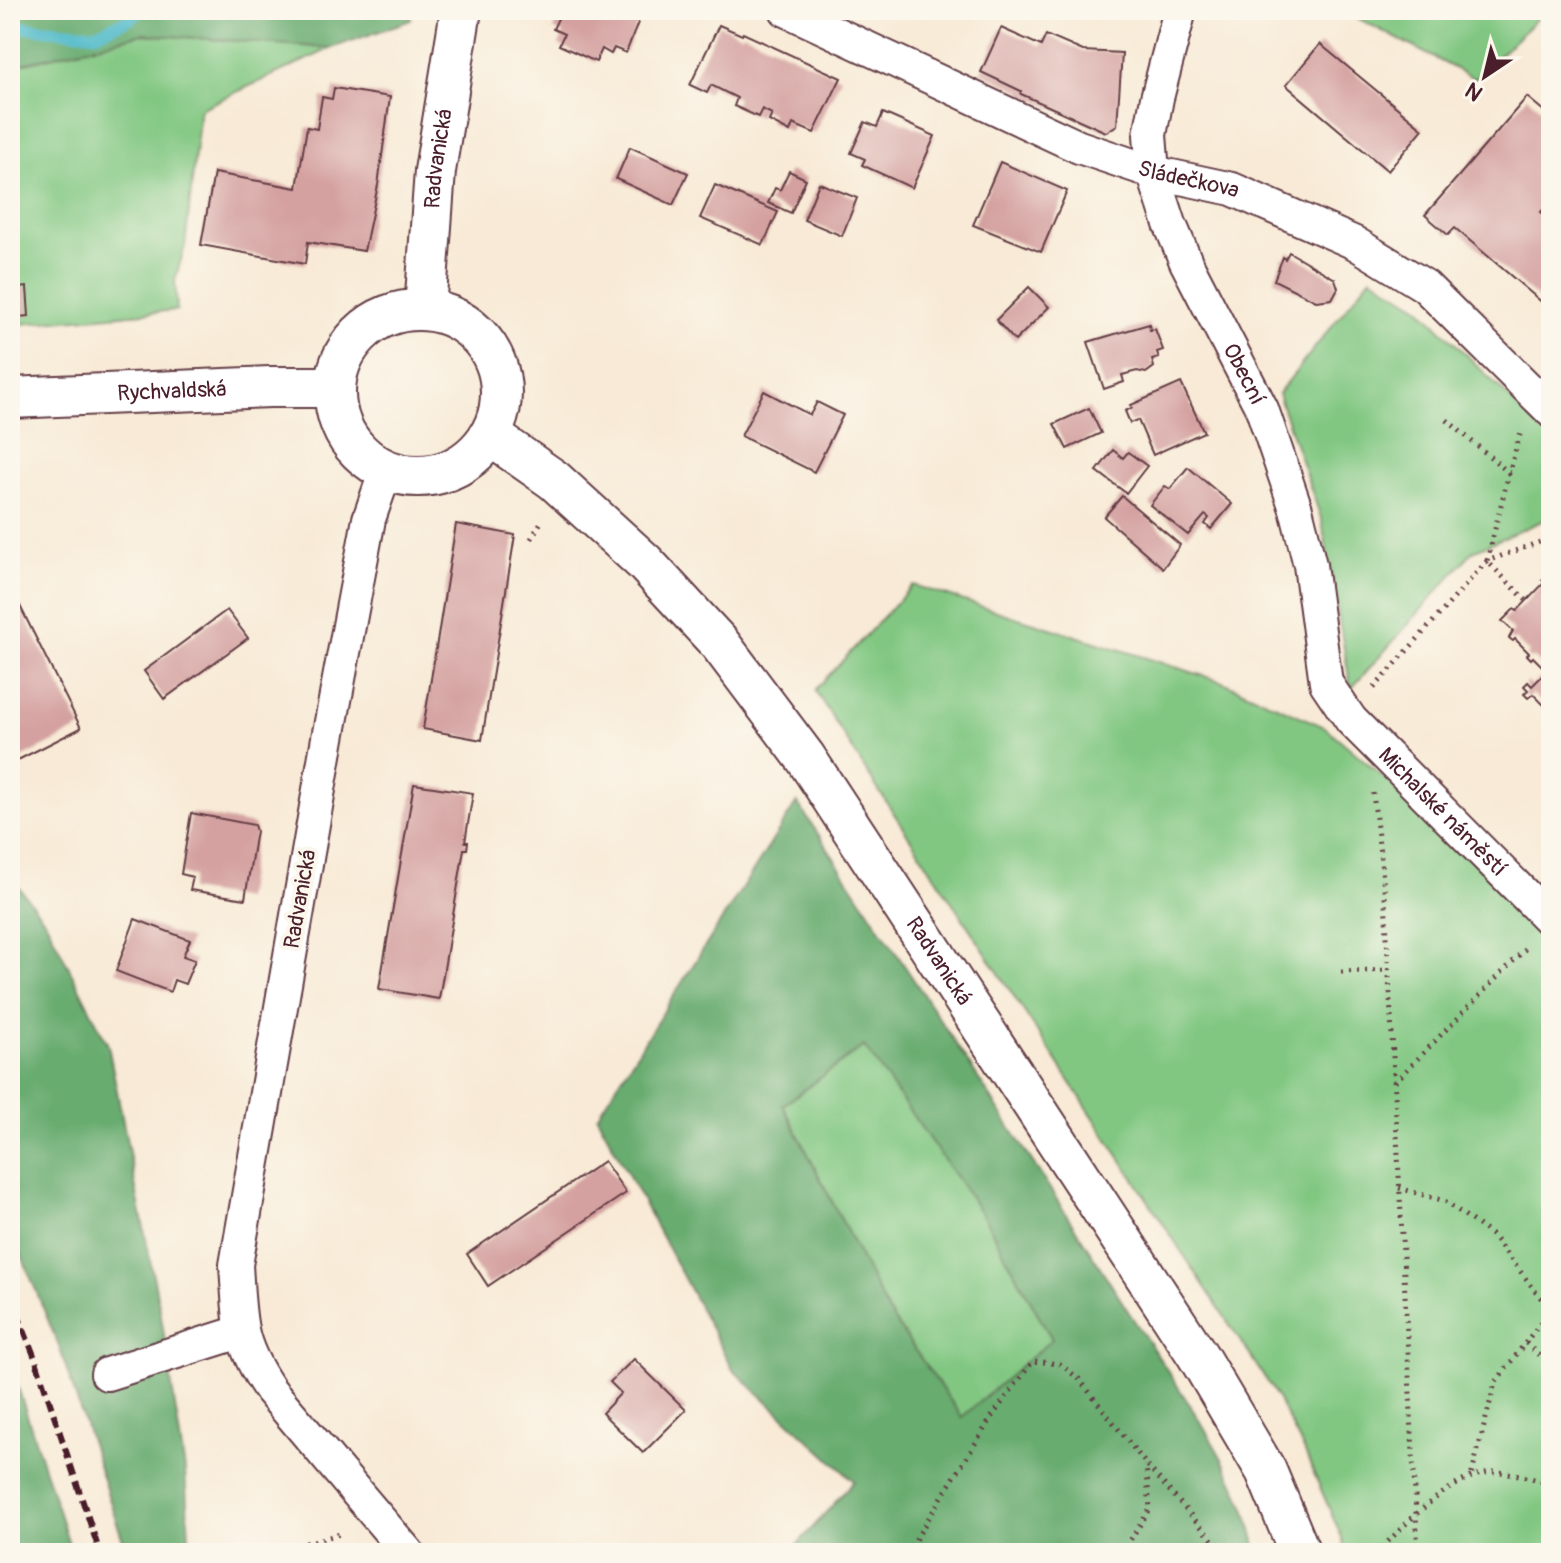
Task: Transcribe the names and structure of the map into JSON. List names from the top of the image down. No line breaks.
{"streets":{"street":["Radvanická","Sládečkova","Obecní","Rychvaldská","Michalské náměstí"]},"crossings":[["Radvanická","Rychvaldská"],["Sládečkova","Obecní"],["Obecní","Michalské náměstí"]],"north":"bottom left"}
